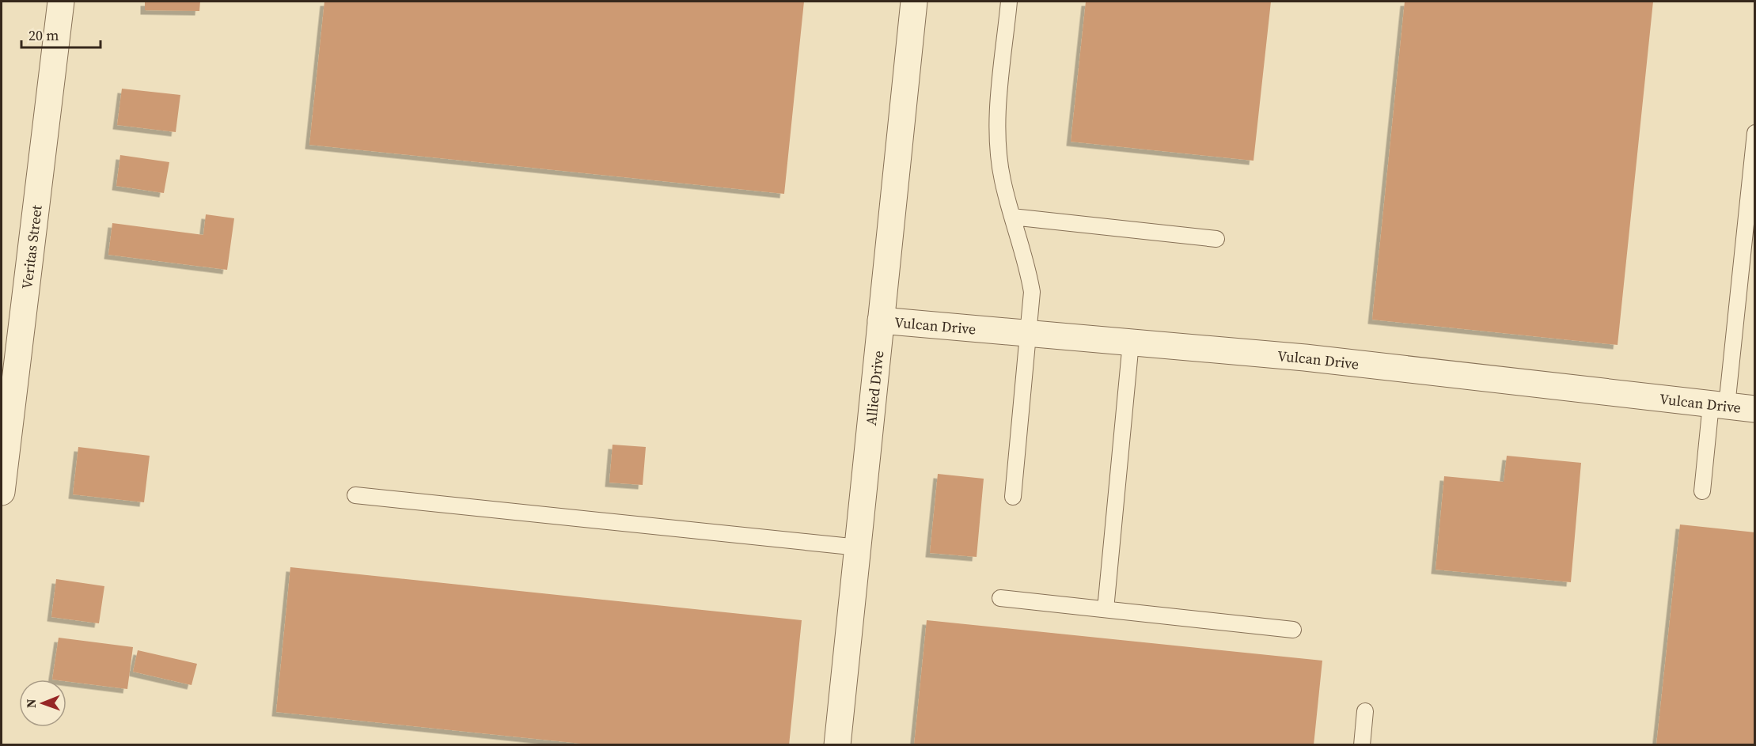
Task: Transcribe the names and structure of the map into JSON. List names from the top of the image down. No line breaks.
{"streets":{"street":["Veritas Street","Vulcan Drive","Allied Drive"]},"crossings":[["Vulcan Drive","Allied Drive"]],"scale_bar":"20 m","north":"left"}
